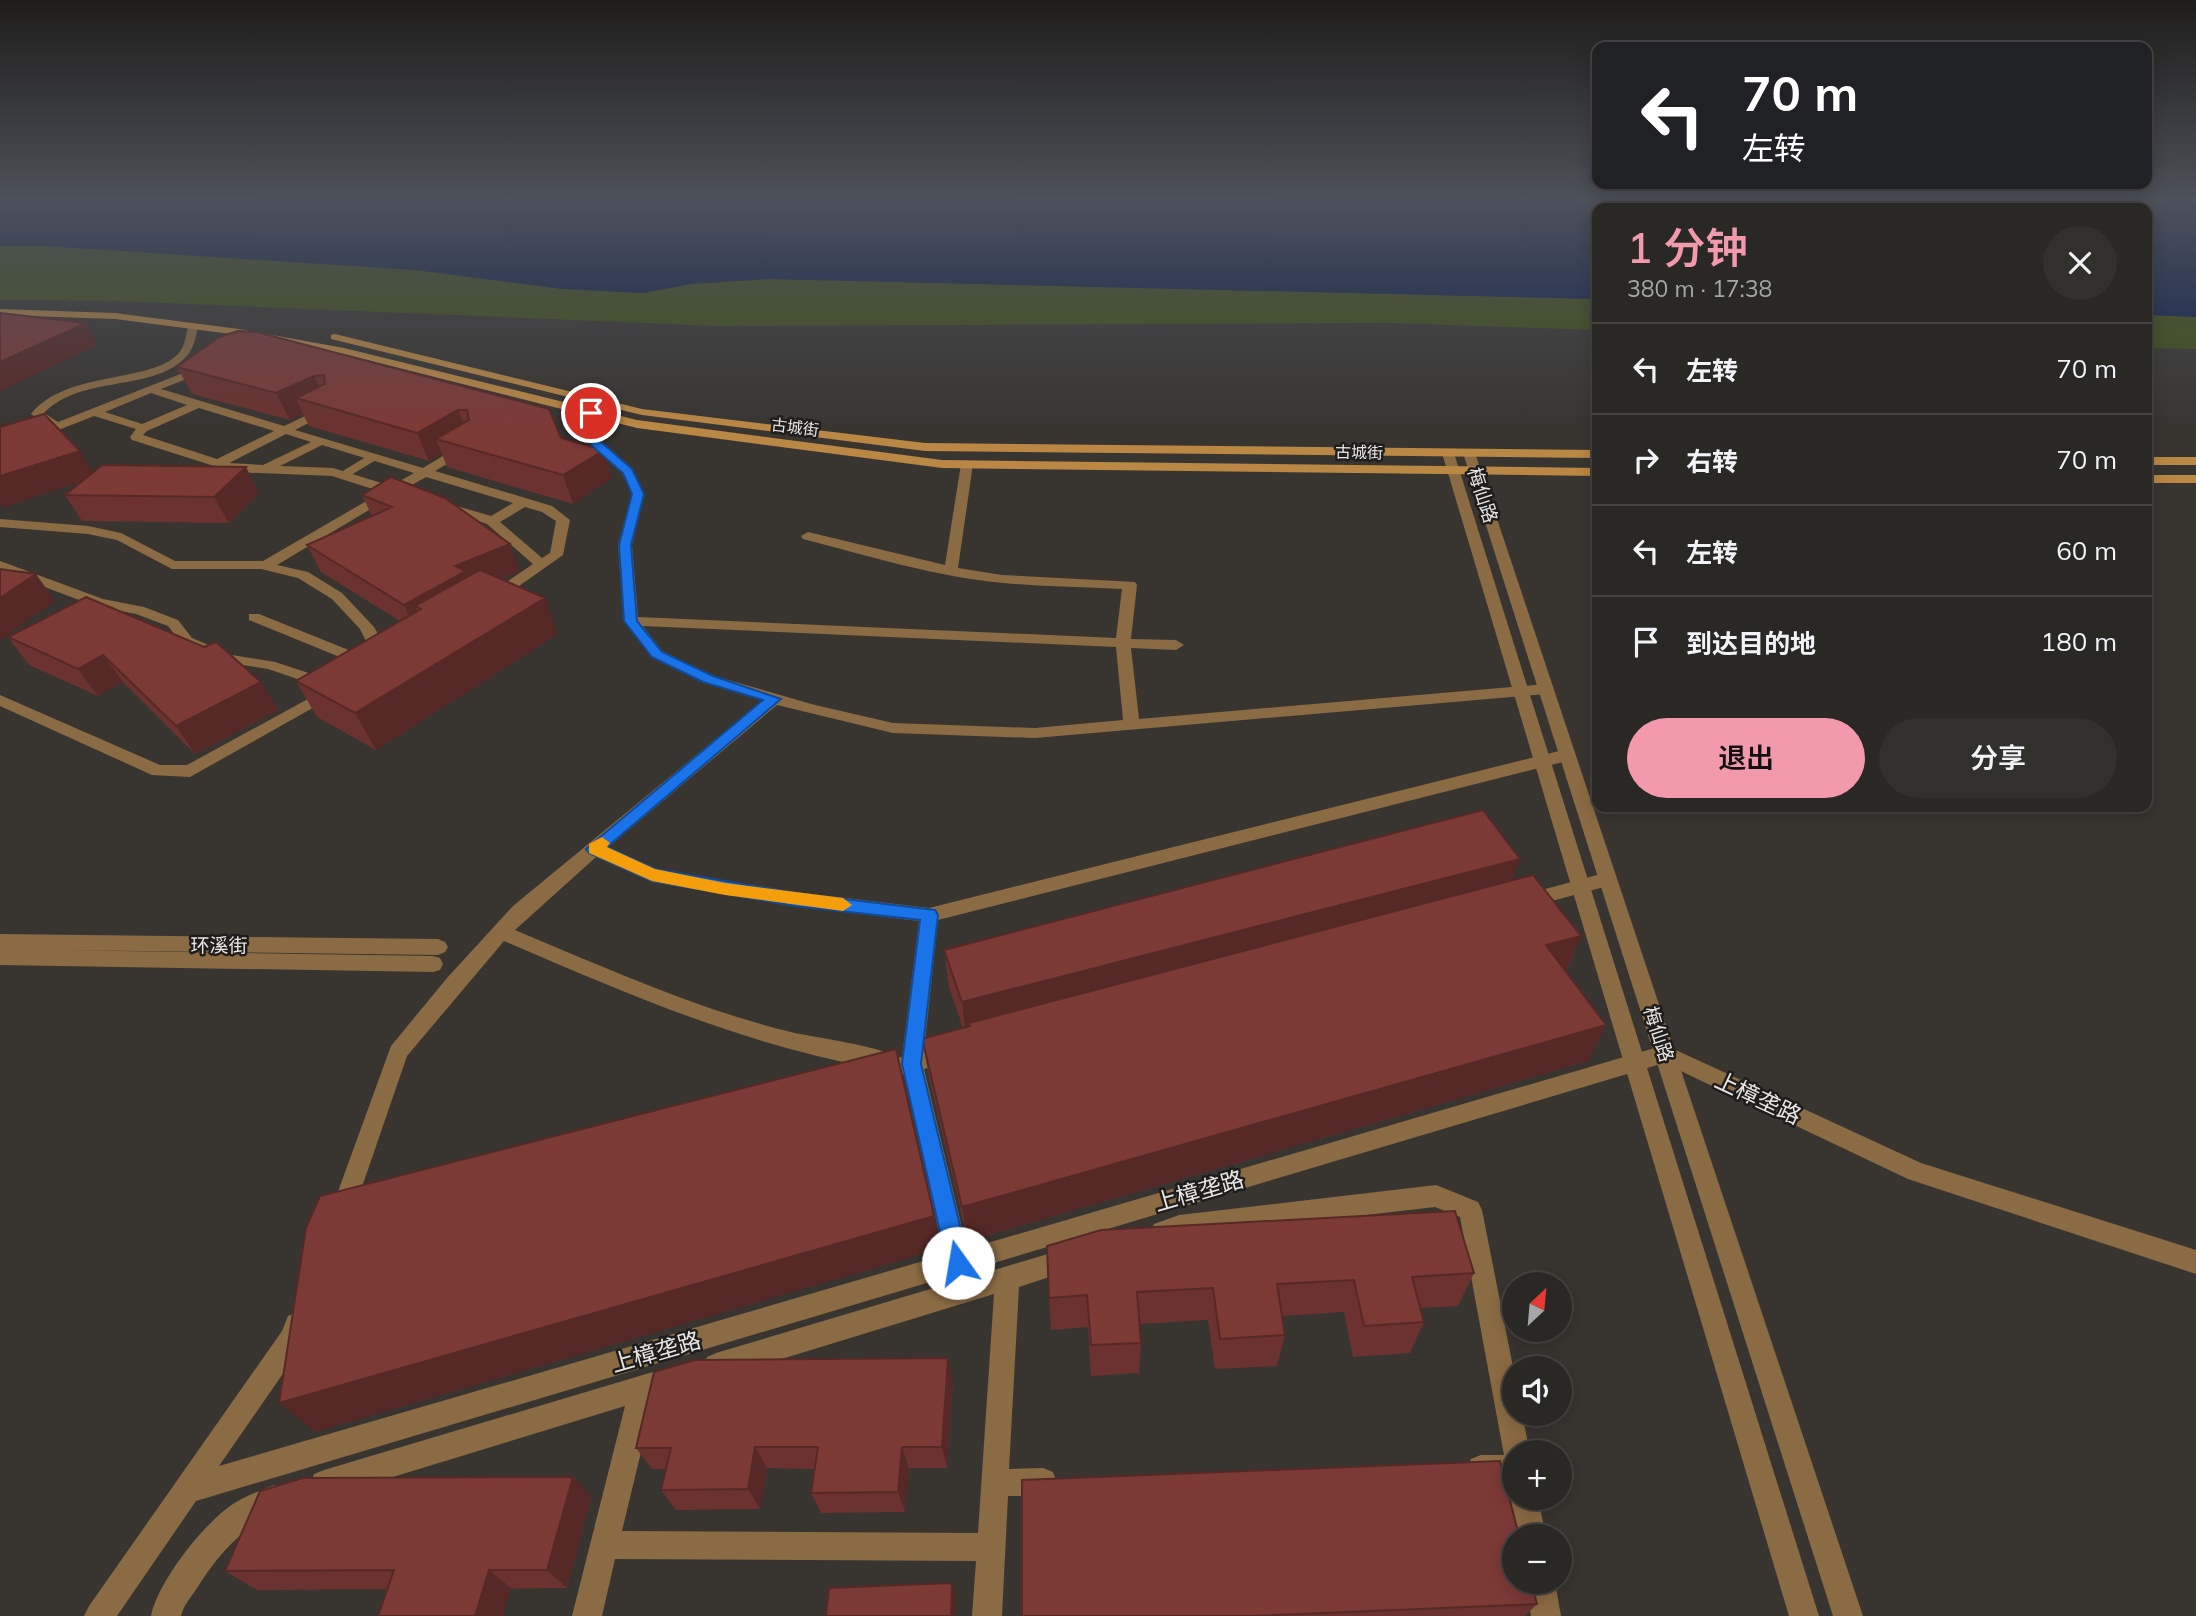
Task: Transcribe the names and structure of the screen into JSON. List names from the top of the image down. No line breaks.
{"streets":{"main road":["古城街"],"street":["梅仙路","环溪街","上樟垄路"]},"crossings":[["古城街","梅仙路"],["梅仙路","上樟垄路"]],"north":"top right","page":{"turn":["70 m","左转"],"heading":["1 分钟","380 m · 17:38"],"list":[{"name":"左转","value":"70 m"},{"name":"右转","value":"70 m"},{"name":"左转","value":"60 m"},{"name":"到达目的地","value":"180 m"}],"buttons":["退出","分享"],"map_buttons":["+","−"]}}
